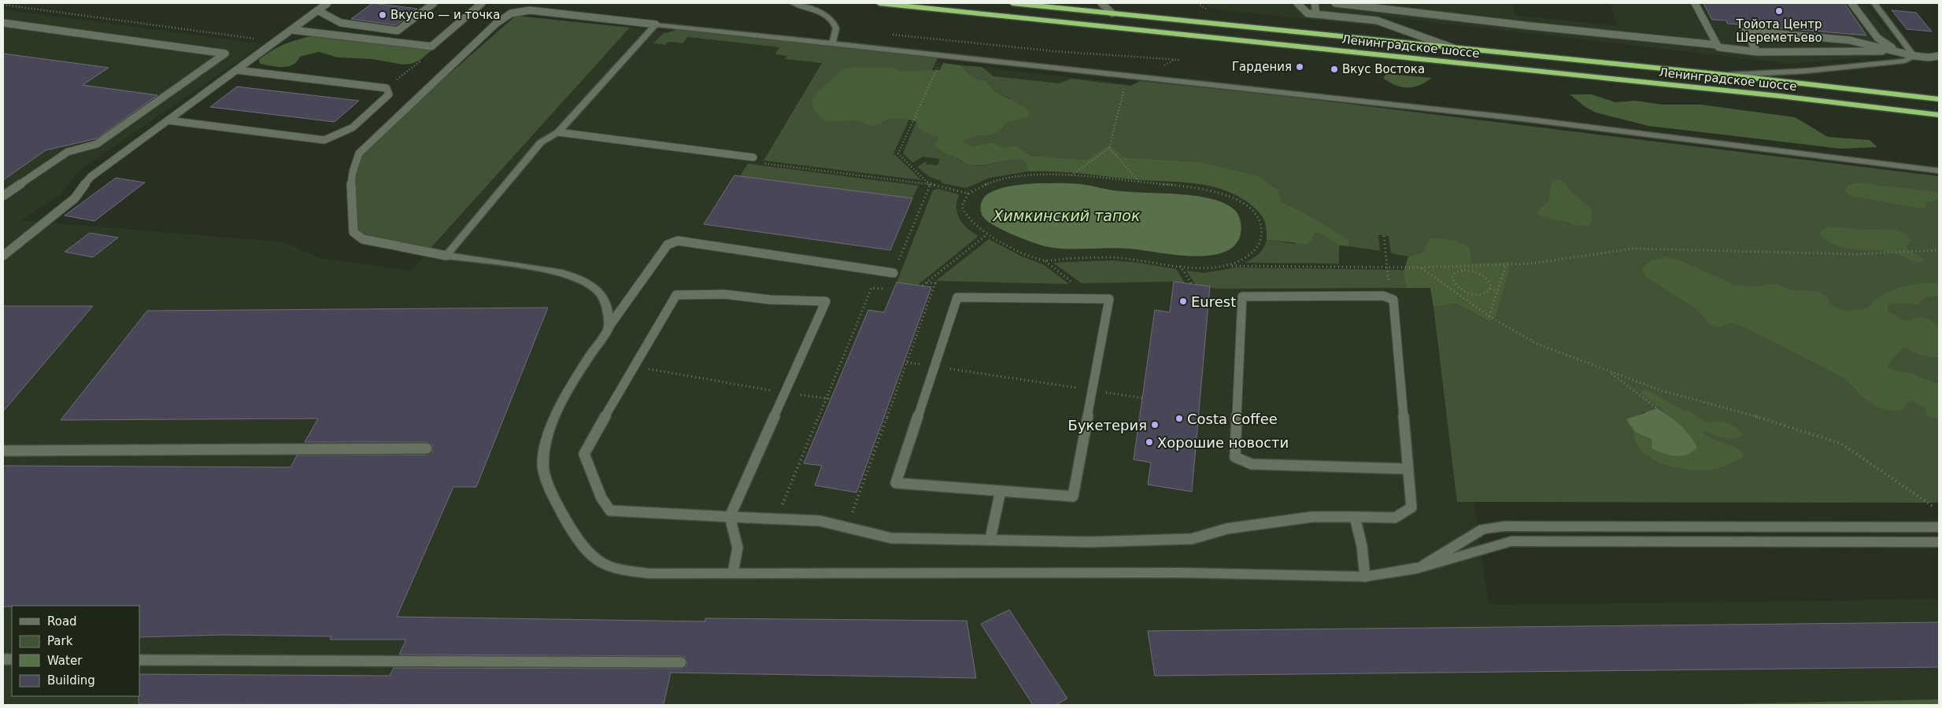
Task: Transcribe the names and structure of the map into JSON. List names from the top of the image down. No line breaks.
{"streets":{"highway":["Ленинградское шоссе"]},"water":["Химкинский тапок"],"places":["Тойота Центр Шереметьево","Вкусно — и точка","Гардения","Вкус Востока","Eurest","Costa Coffee","Букетерия","Хорошие новости"],"legend":["Road","Park","Water","Building"]}
